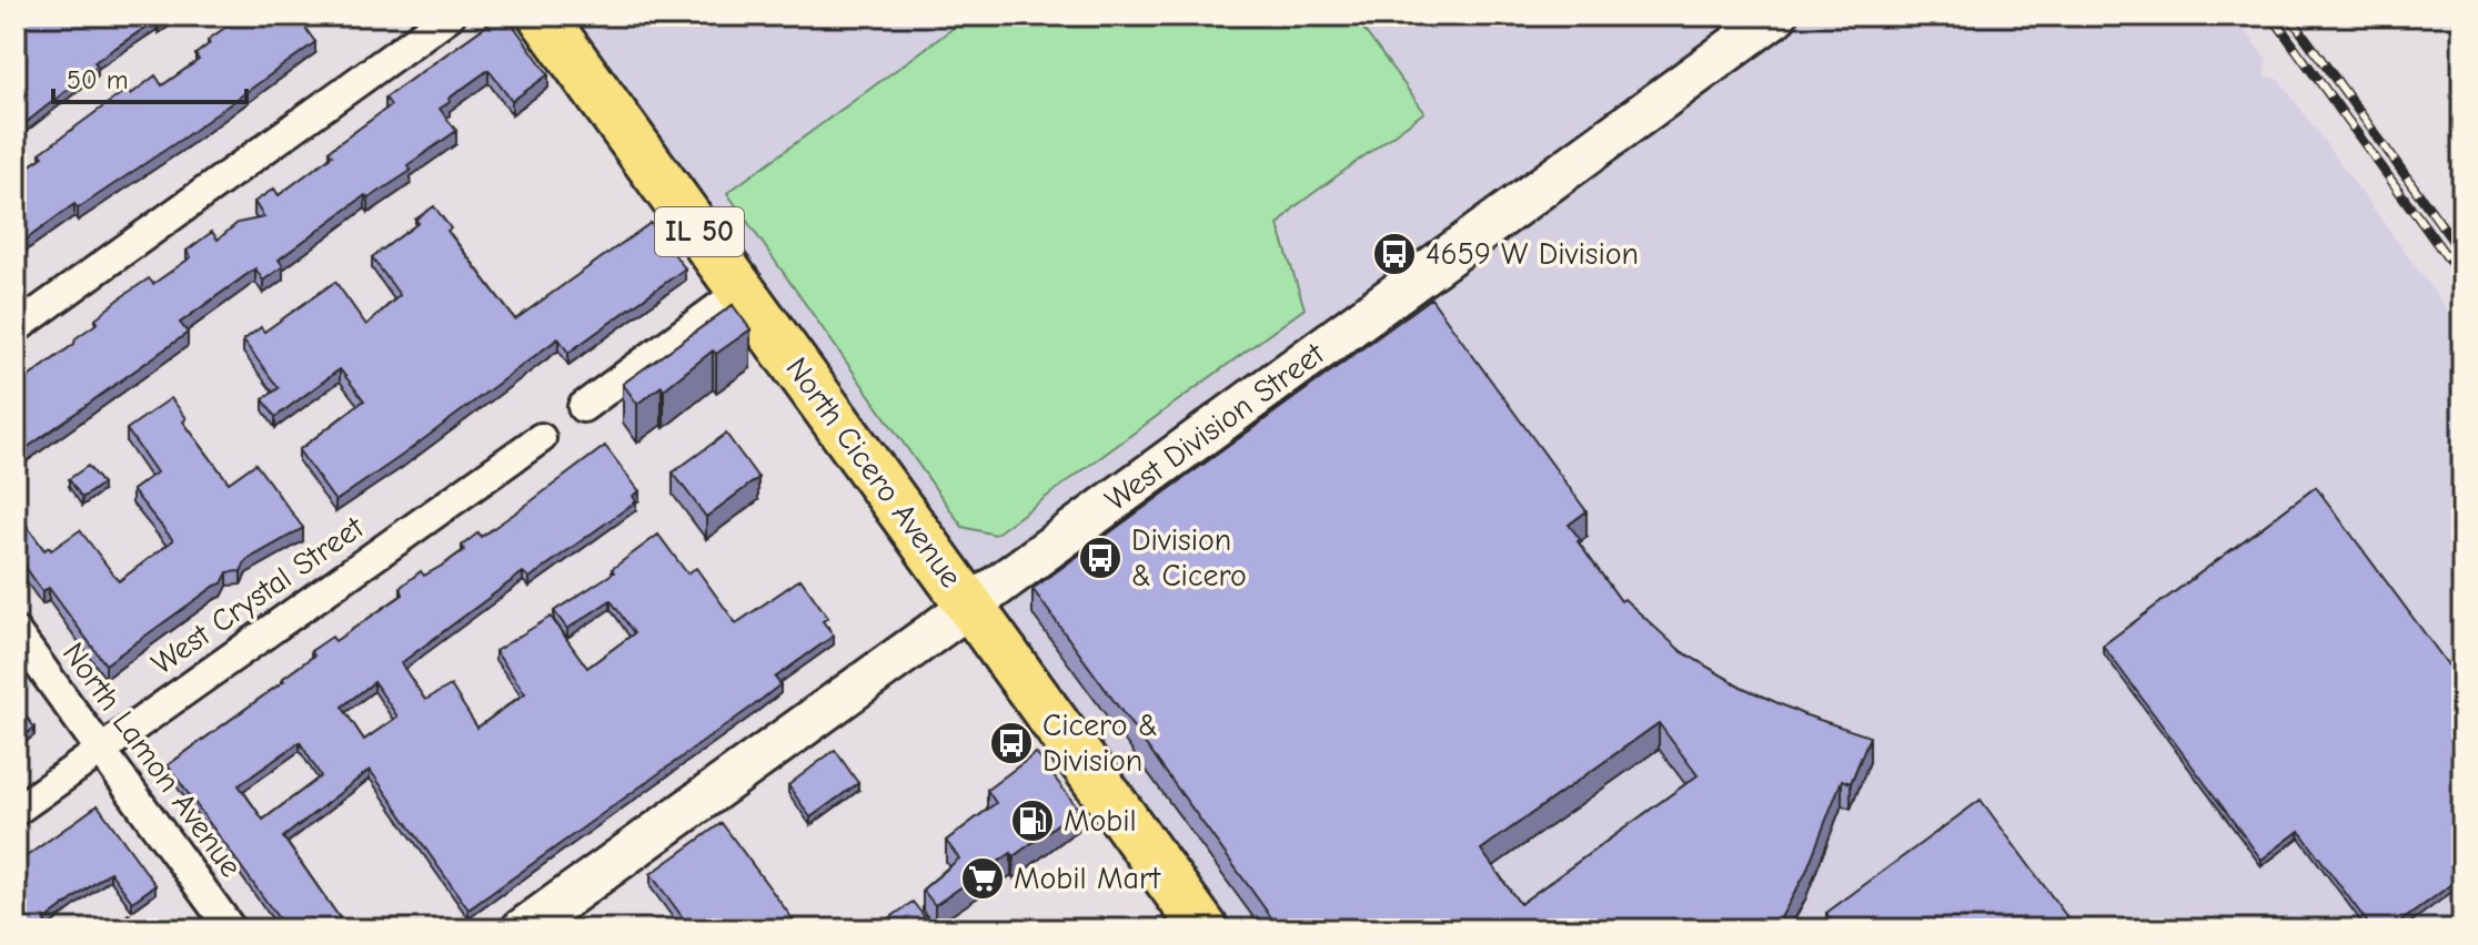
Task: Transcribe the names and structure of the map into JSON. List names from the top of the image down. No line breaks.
{"streets":{"main road":["IL 50","West Division Street","North Cicero Avenue"],"street":["West Crystal Street","North Lamon Avenue"]},"crossings":[["West Division Street","North Cicero Avenue"],["West Crystal Street","North Lamon Avenue"]],"places":{"bus stop":["4659 W Division","Division & Cicero","Cicero & Division"],"fuel station":["Mobil"],"supermarket":["Mobil Mart"]},"scale_bar":"50 m"}
